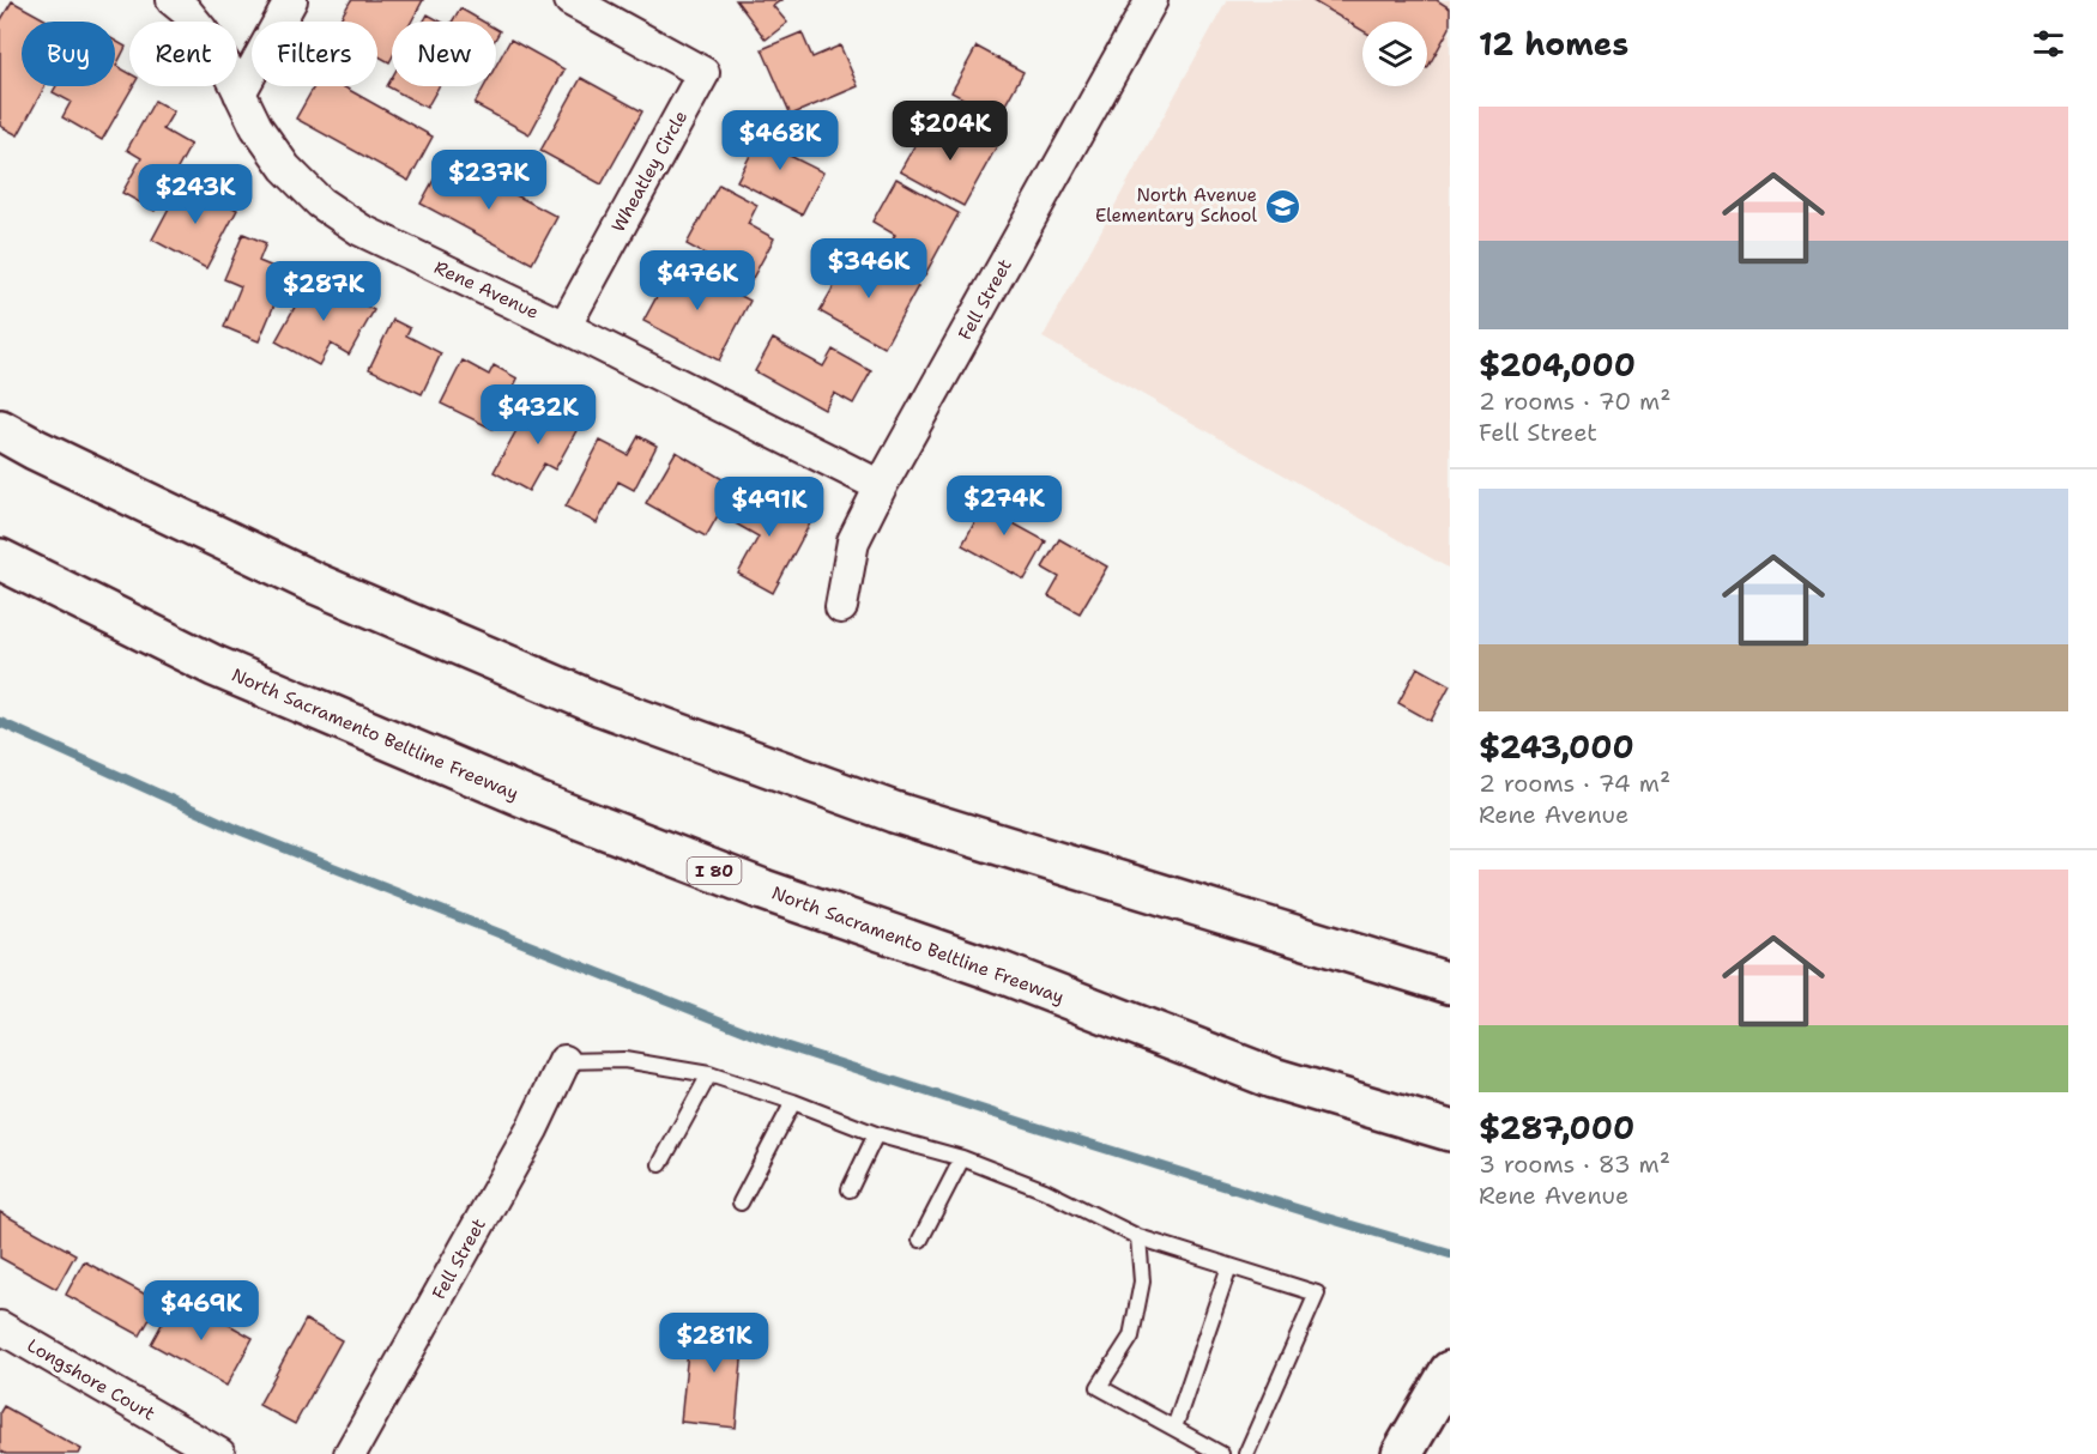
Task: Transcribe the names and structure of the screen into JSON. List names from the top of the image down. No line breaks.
{"streets":{"main road":["North Sacramento Beltline Freeway","I 80"],"street":["Wheatley Circle","Rene Avenue","Fell Street","Longshore Court"]},"crossings":[["Wheatley Circle","Rene Avenue"],["Rene Avenue","Fell Street"]],"places":{"school or university":["North Avenue Elementary School"]},"page":{"heading":"12 homes","chip":["Buy","Rent","Filters","New"],"list":[{"name":"$204,000","note":"2 rooms · 70 m² · Fell Street"},{"name":"$243,000","note":"2 rooms · 74 m² · Rene Avenue"},{"name":"$287,000","note":"3 rooms · 83 m² · Rene Avenue"}],"price":["$204K","$468K","$237K","$243K","$346K","$476K","$287K","$432K","$274K","$491K","$469K","$281K"]}}
